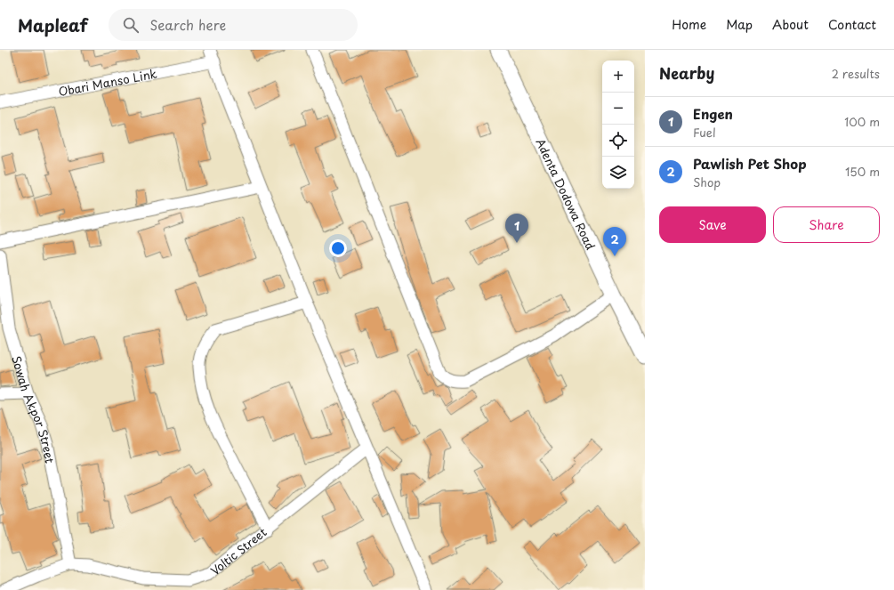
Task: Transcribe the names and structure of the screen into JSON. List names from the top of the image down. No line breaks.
{"streets":{"main road":["Adenta Dodowa Road"],"street":["Obari Manso Link","Sowah Akpor Street","Voltic Street"]},"crossings":[["Sowah Akpor Street","Voltic Street"]],"page":{"header":"Mapleaf","search":"Search here","nav":["Home","Map","About","Contact"],"heading":["Nearby","2 results"],"map_buttons":["+","−"],"list":[{"mark":"1","name":"Engen","note":"Fuel","value":"100 m"},{"mark":"2","name":"Pawlish Pet Shop","note":"Shop","value":"150 m"}],"buttons":["Save","Share"],"pins":["1","2"]}}
